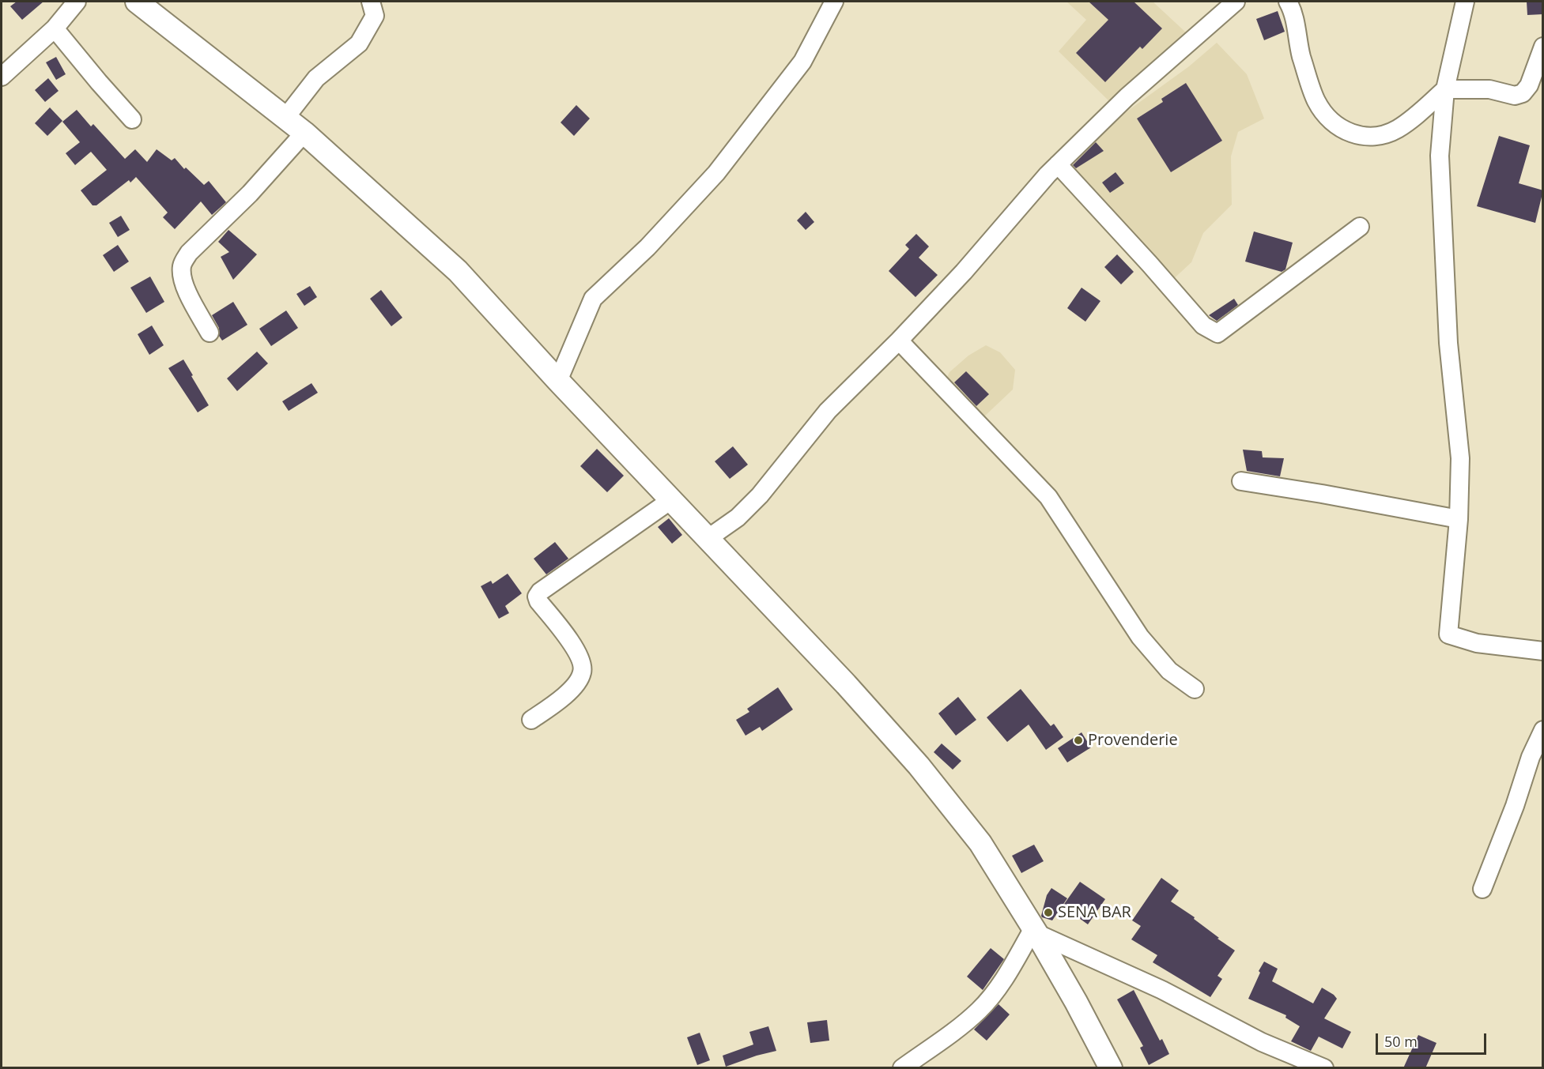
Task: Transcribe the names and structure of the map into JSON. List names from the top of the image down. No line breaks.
{"places":["Provenderie","SENA BAR"],"scale_bar":"50 m"}
